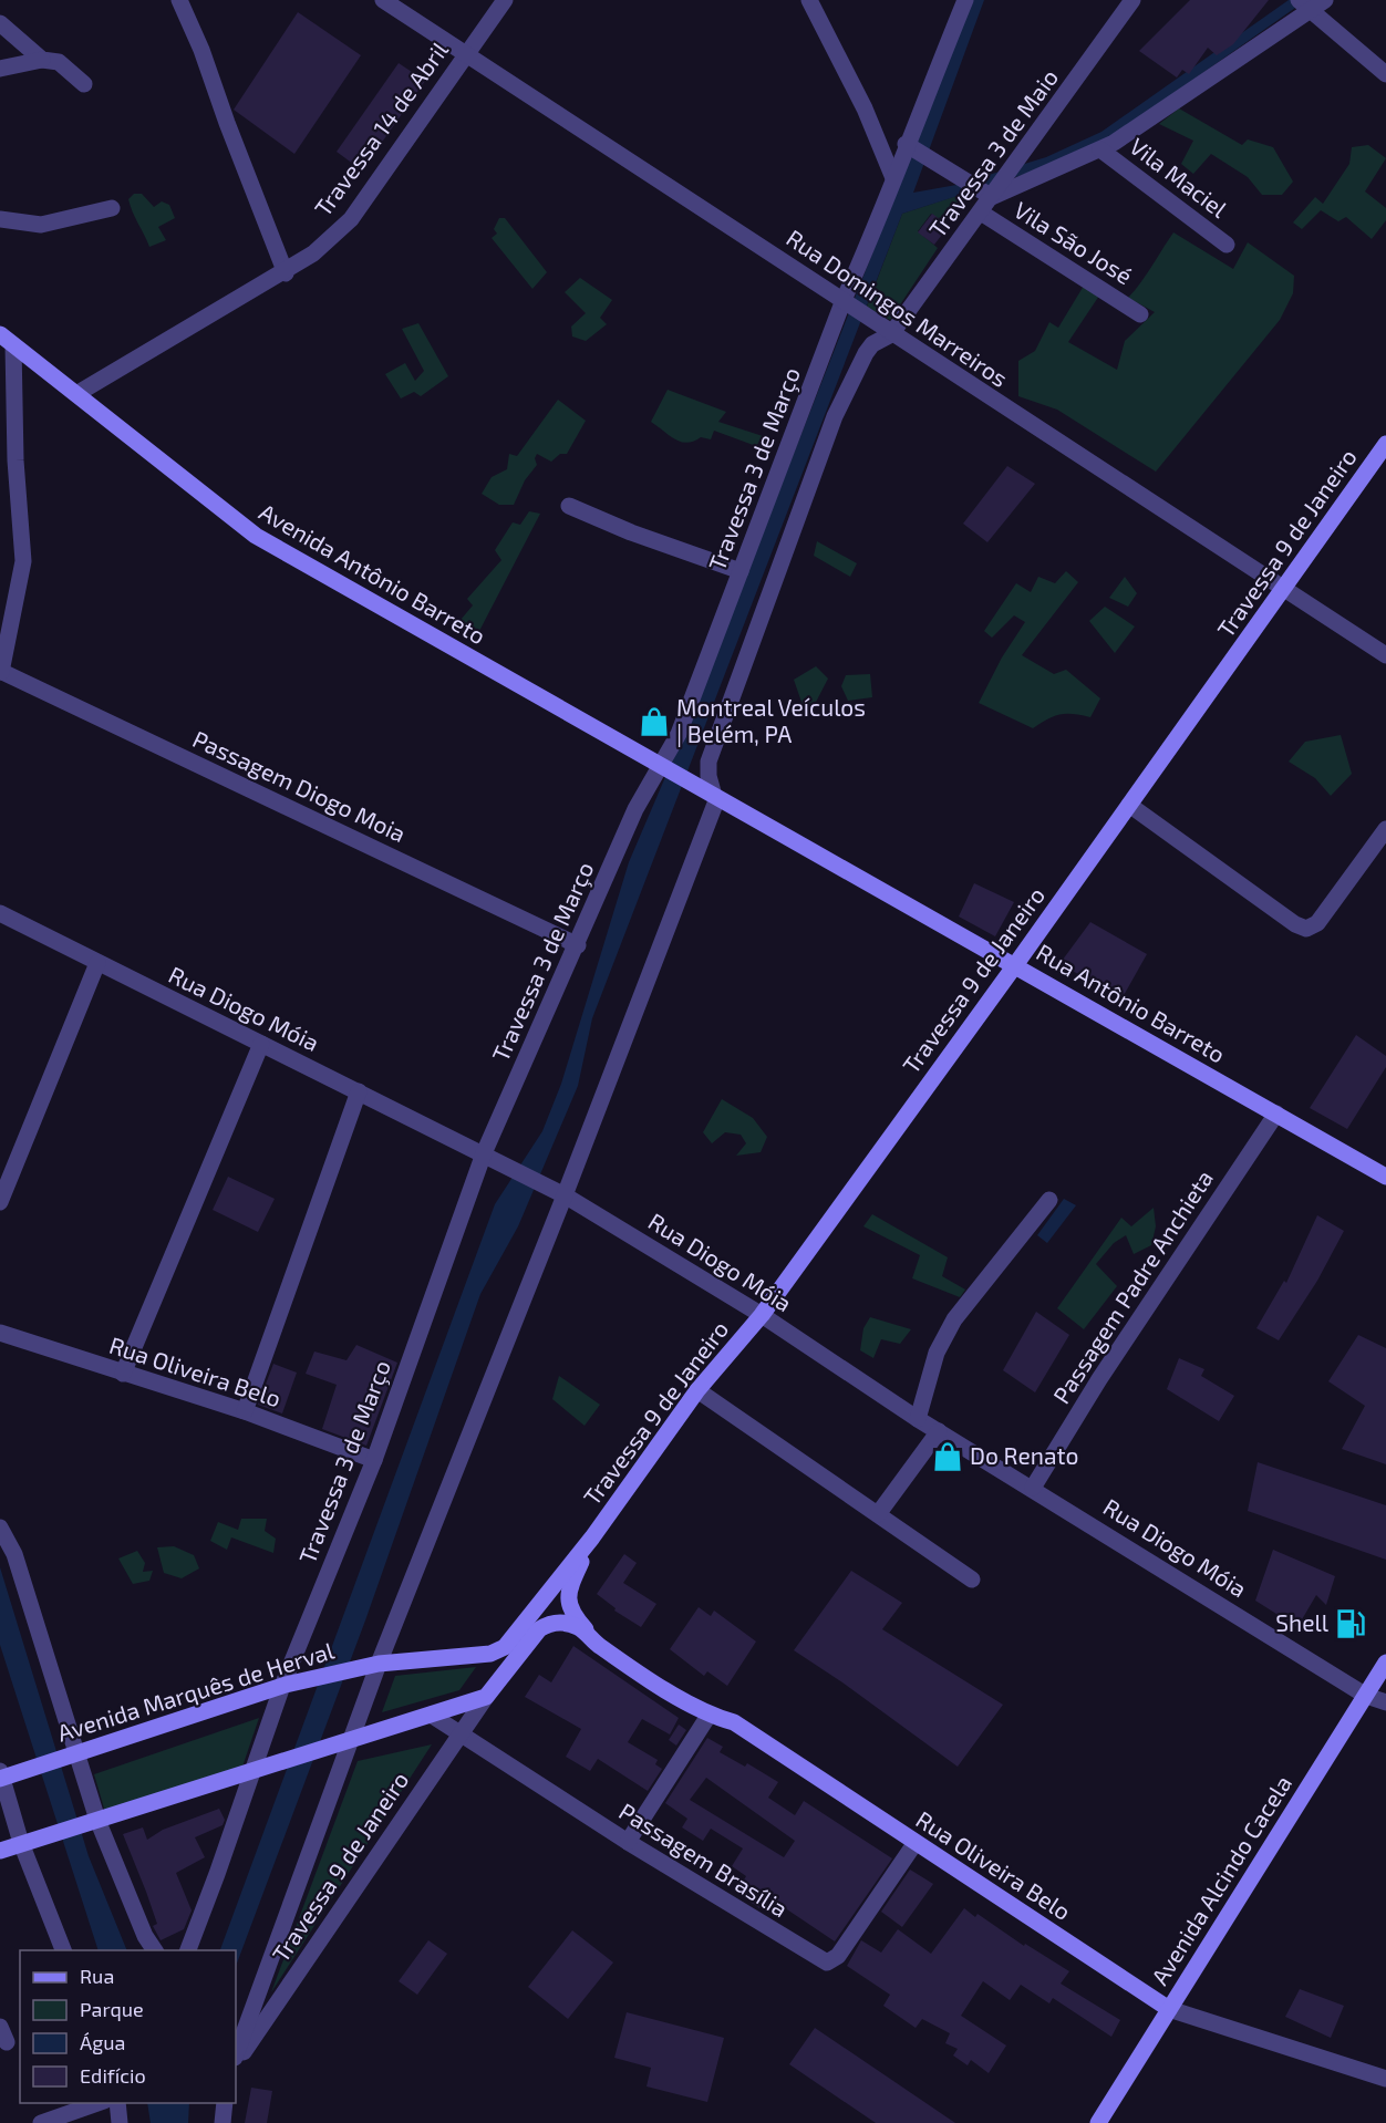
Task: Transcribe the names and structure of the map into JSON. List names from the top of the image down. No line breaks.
{"streets":{"main road":["Travessa 9 de Janeiro","Avenida Antônio Barreto","Rua Antônio Barreto","Rua Oliveira Belo","Avenida Marquês de Herval","Avenida Alcindo Cacela"],"street":["Travessa 14 de Abril","Travessa 3 de Maio","Vila Maciel","Vila São José","Rua Domingos Marreiros","Travessa 3 de Março","Passagem Diogo Moia","Rua Diogo Móia","Passagem Padre Anchieta","Passagem Brasília"]},"crossings":[["Travessa 14 de Abril","Rua Domingos Marreiros"],["Travessa 14 de Abril","Avenida Antônio Barreto"],["Travessa 3 de Maio","Vila São José"],["Travessa 3 de Maio","Rua Domingos Marreiros"],["Rua Domingos Marreiros","Travessa 3 de Março"],["Rua Domingos Marreiros","Travessa 9 de Janeiro"],["Travessa 3 de Março","Avenida Antônio Barreto"],["Travessa 3 de Março","Passagem Diogo Moia"],["Travessa 3 de Março","Rua Diogo Móia"],["Travessa 3 de Março","Rua Oliveira Belo"],["Travessa 3 de Março","Avenida Marquês de Herval"],["Travessa 9 de Janeiro","Rua Antônio Barreto"],["Travessa 9 de Janeiro","Rua Diogo Móia"],["Travessa 9 de Janeiro","Rua Oliveira Belo"],["Travessa 9 de Janeiro","Avenida Marquês de Herval"],["Travessa 9 de Janeiro","Passagem Brasília"],["Avenida Antônio Barreto","Rua Antônio Barreto"],["Rua Antônio Barreto","Passagem Padre Anchieta"],["Rua Diogo Móia","Passagem Padre Anchieta"],["Rua Diogo Móia","Avenida Alcindo Cacela"],["Rua Oliveira Belo","Avenida Marquês de Herval"],["Rua Oliveira Belo","Passagem Brasília"],["Rua Oliveira Belo","Avenida Alcindo Cacela"]],"places":{"shop":["Montreal Veículos | Belém, PA","Do Renato"],"fuel station":["Shell"]},"legend":["Rua","Parque","Água","Edifício"]}
